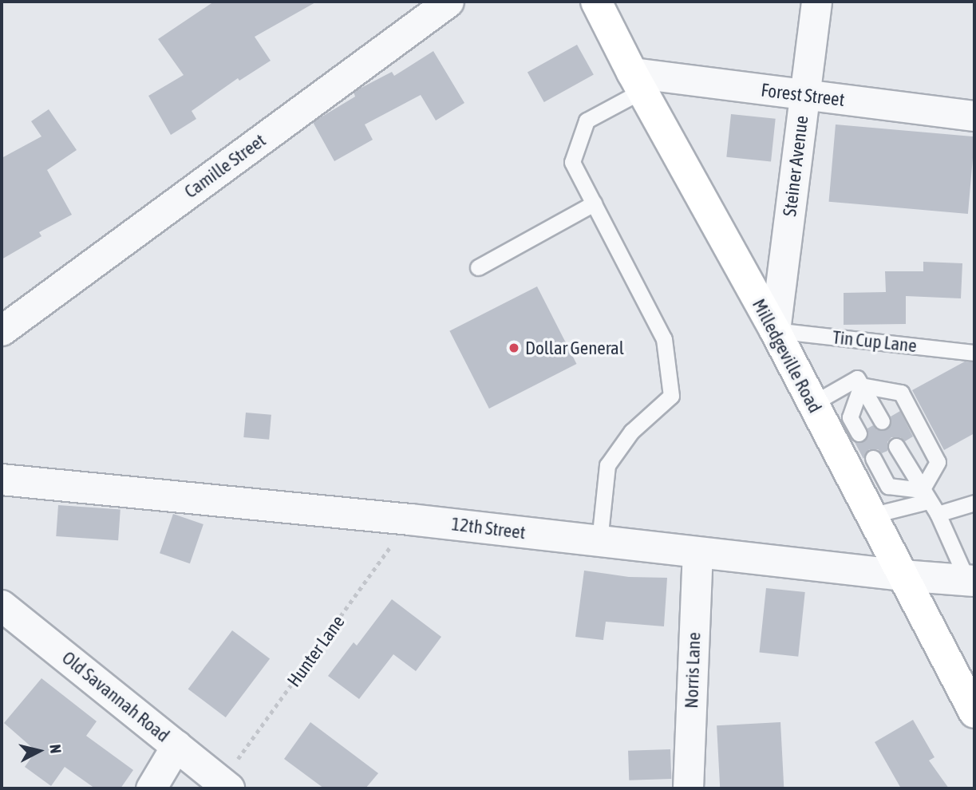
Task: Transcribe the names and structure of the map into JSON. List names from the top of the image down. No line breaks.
{"streets":{"main road":["Milledgeville Road"],"street":["Forest Street","Camille Street","Steiner Avenue","12th Street","Norris Lane","Old Savannah Road"],"lane":["Tin Cup Lane"],"path":["Hunter Lane"]},"crossings":[["Forest Street","Steiner Avenue"],["Forest Street","Milledgeville Road"],["Steiner Avenue","Tin Cup Lane"],["Steiner Avenue","Milledgeville Road"],["Tin Cup Lane","Milledgeville Road"],["Milledgeville Road","12th Street"],["12th Street","Hunter Lane"],["12th Street","Norris Lane"],["Hunter Lane","Old Savannah Road"]],"places":["Dollar General"],"north":"right"}
